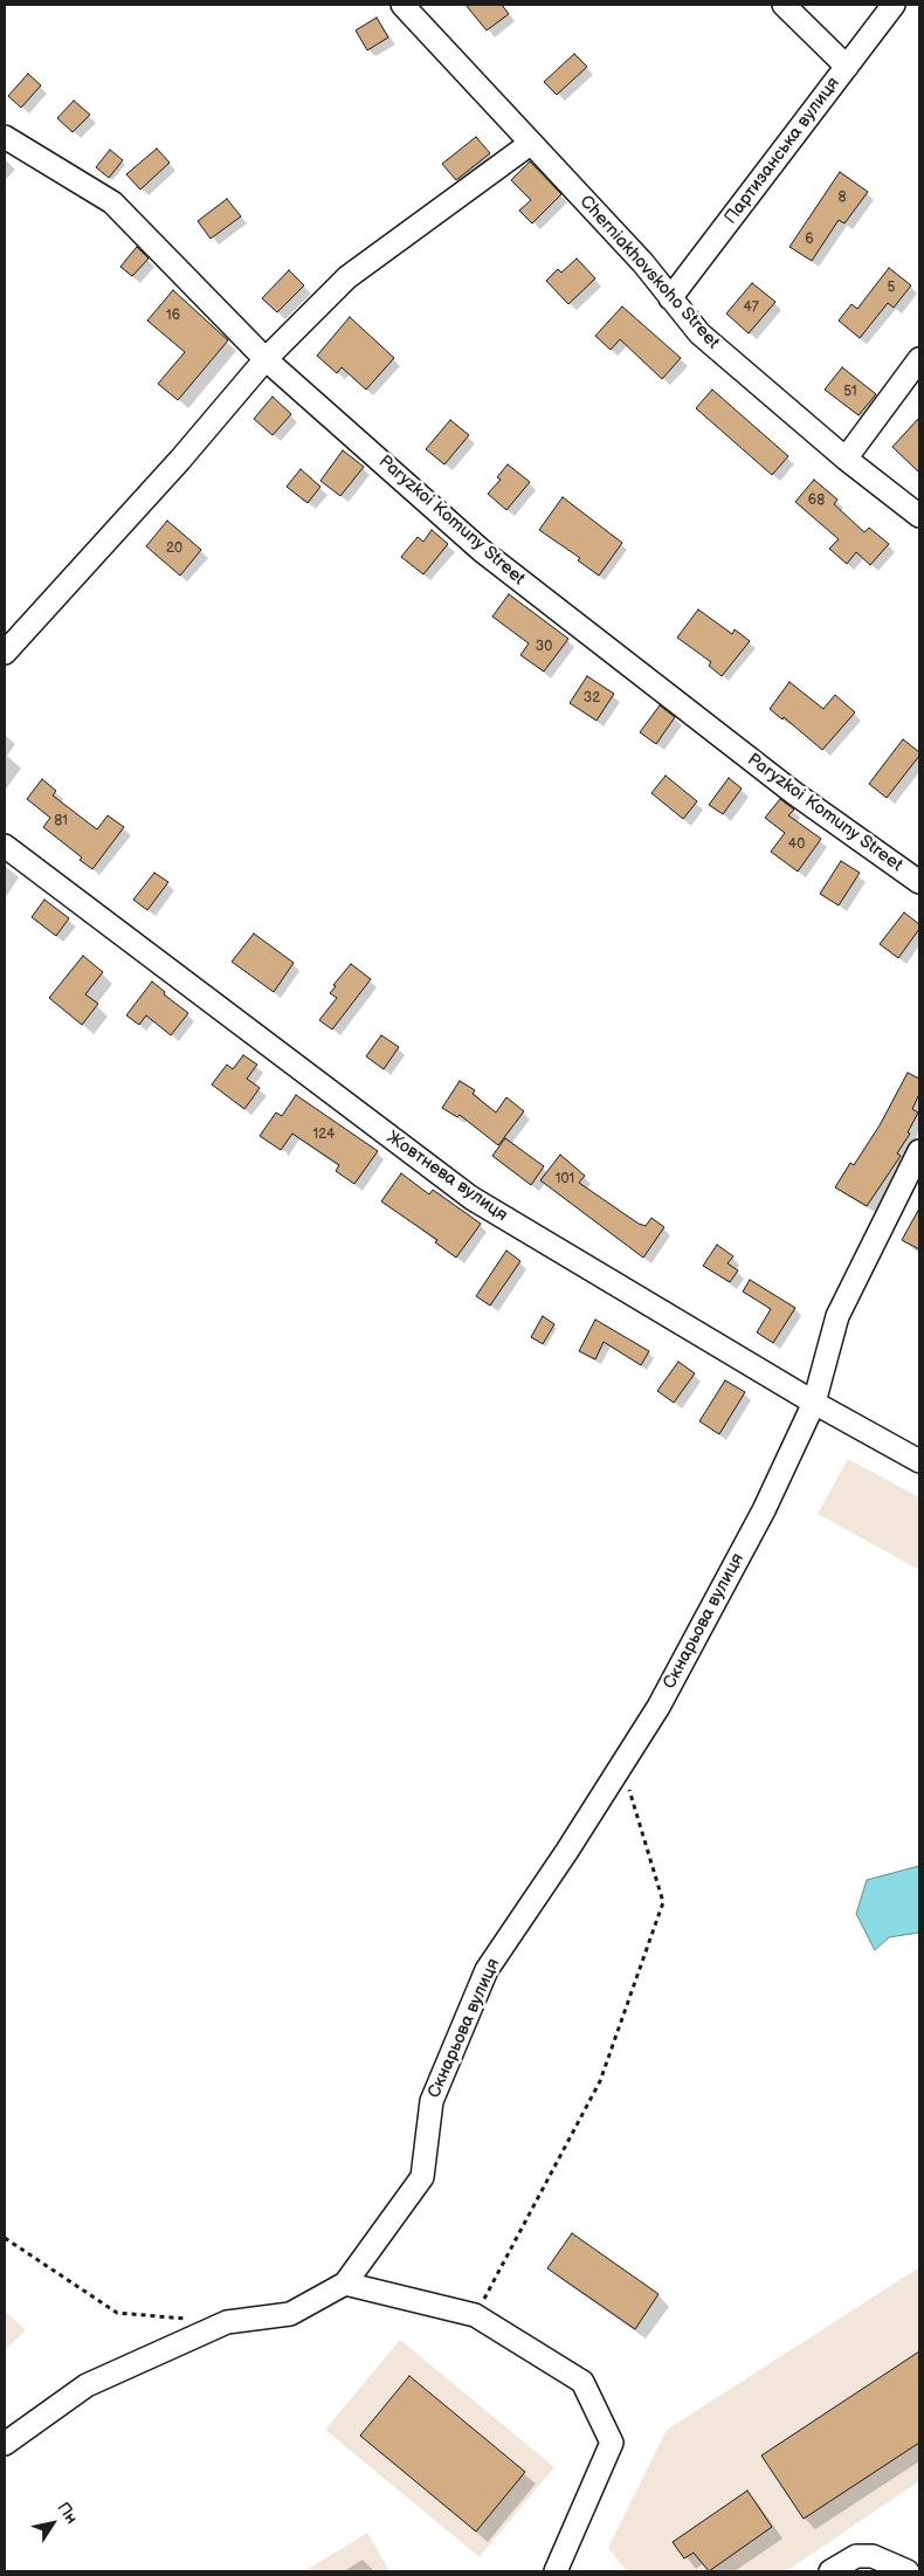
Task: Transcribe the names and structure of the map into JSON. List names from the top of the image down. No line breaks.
{"streets":{"street":["Партизанська вулиця","Cherniakhovskoho Street","Paryzkoi Komuny Street","Жовтнева вулиця","Скнарьова вулиця"]},"crossings":[["Партизанська вулиця","Cherniakhovskoho Street"],["Жовтнева вулиця","Скнарьова вулиця"]],"house_numbers":["8","6","5","47","16","51","68","20","30","32","81","40","124","101"],"north":"top right"}
